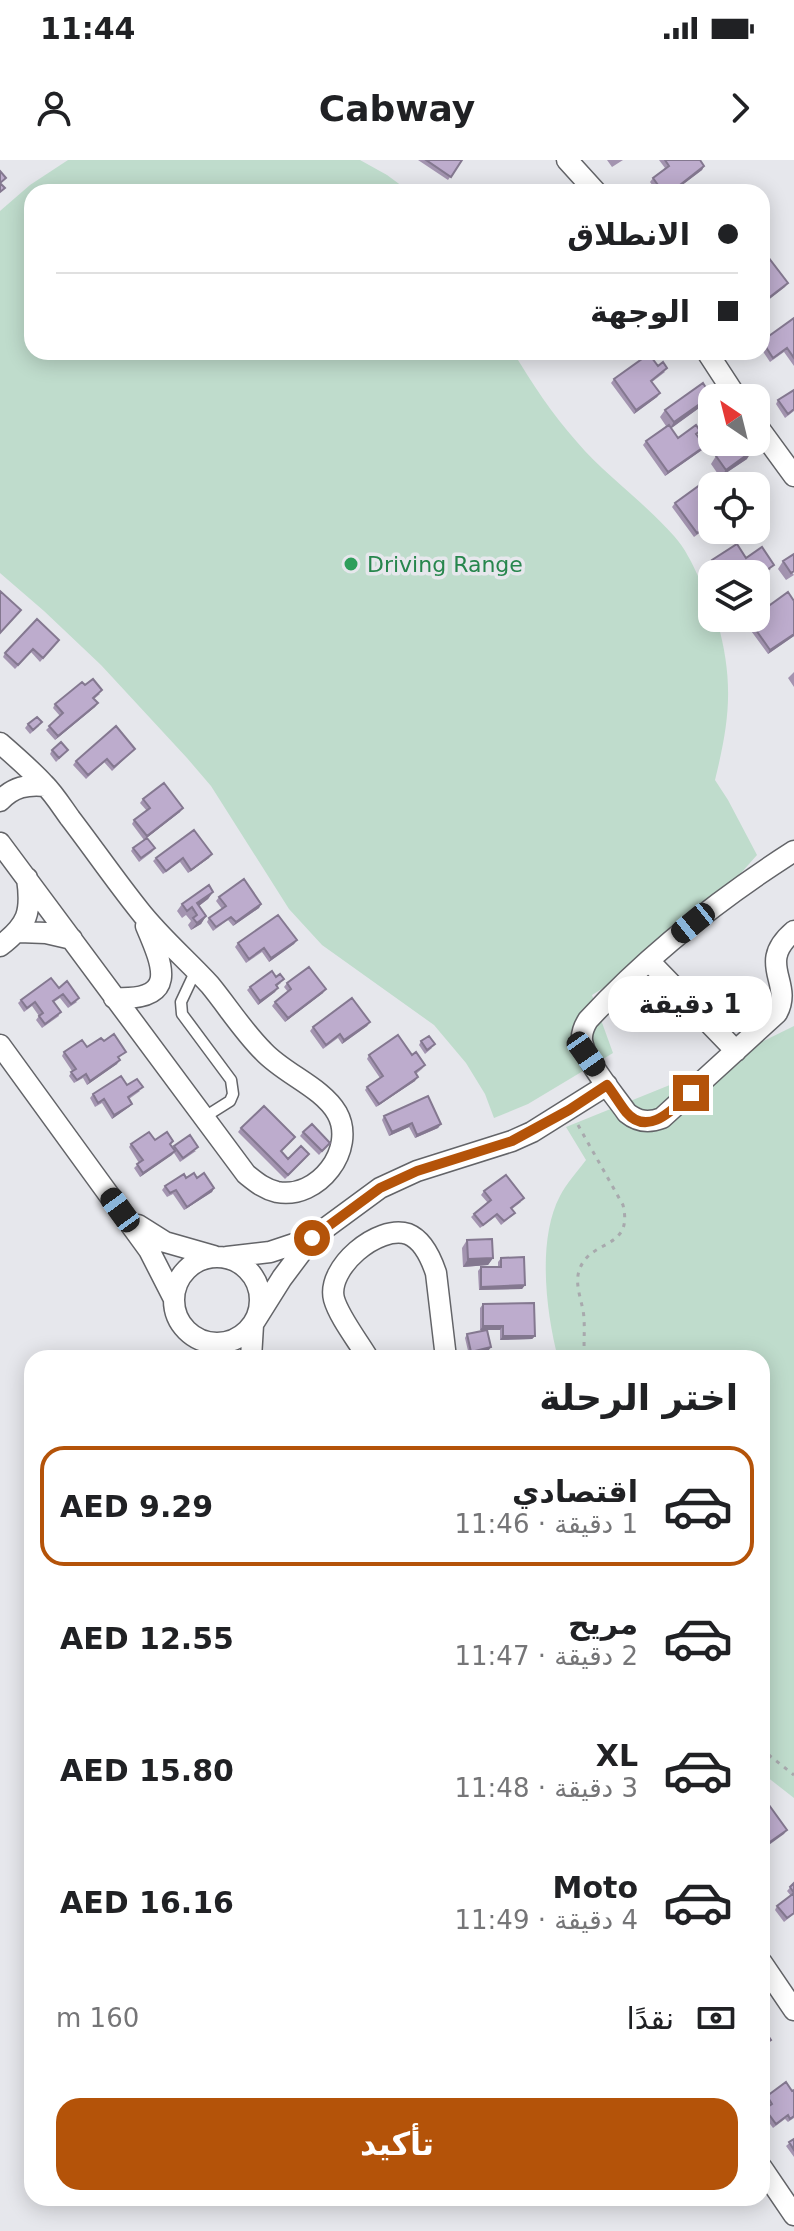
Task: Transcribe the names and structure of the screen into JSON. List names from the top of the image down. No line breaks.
{"places":["Driving Range"],"north":"top left","page":{"status":"11:44","header":"Cabway","banner":["الانطلاق","الوجهة"],"bubble":"1 دقيقة","heading":"اختر الرحلة","list":[{"name":"اقتصادي","note":"1 دقيقة · 11:46","value":"AED 9.29"},{"name":"مريح","note":"2 دقيقة · 11:47","value":"AED 12.55"},{"name":"XL","note":"3 دقيقة · 11:48","value":"AED 15.80"},{"name":"Moto","note":"4 دقيقة · 11:49","value":"AED 16.16"}],"pay":["نقدًا","160 m"],"buttons":"تأكيد"}}
